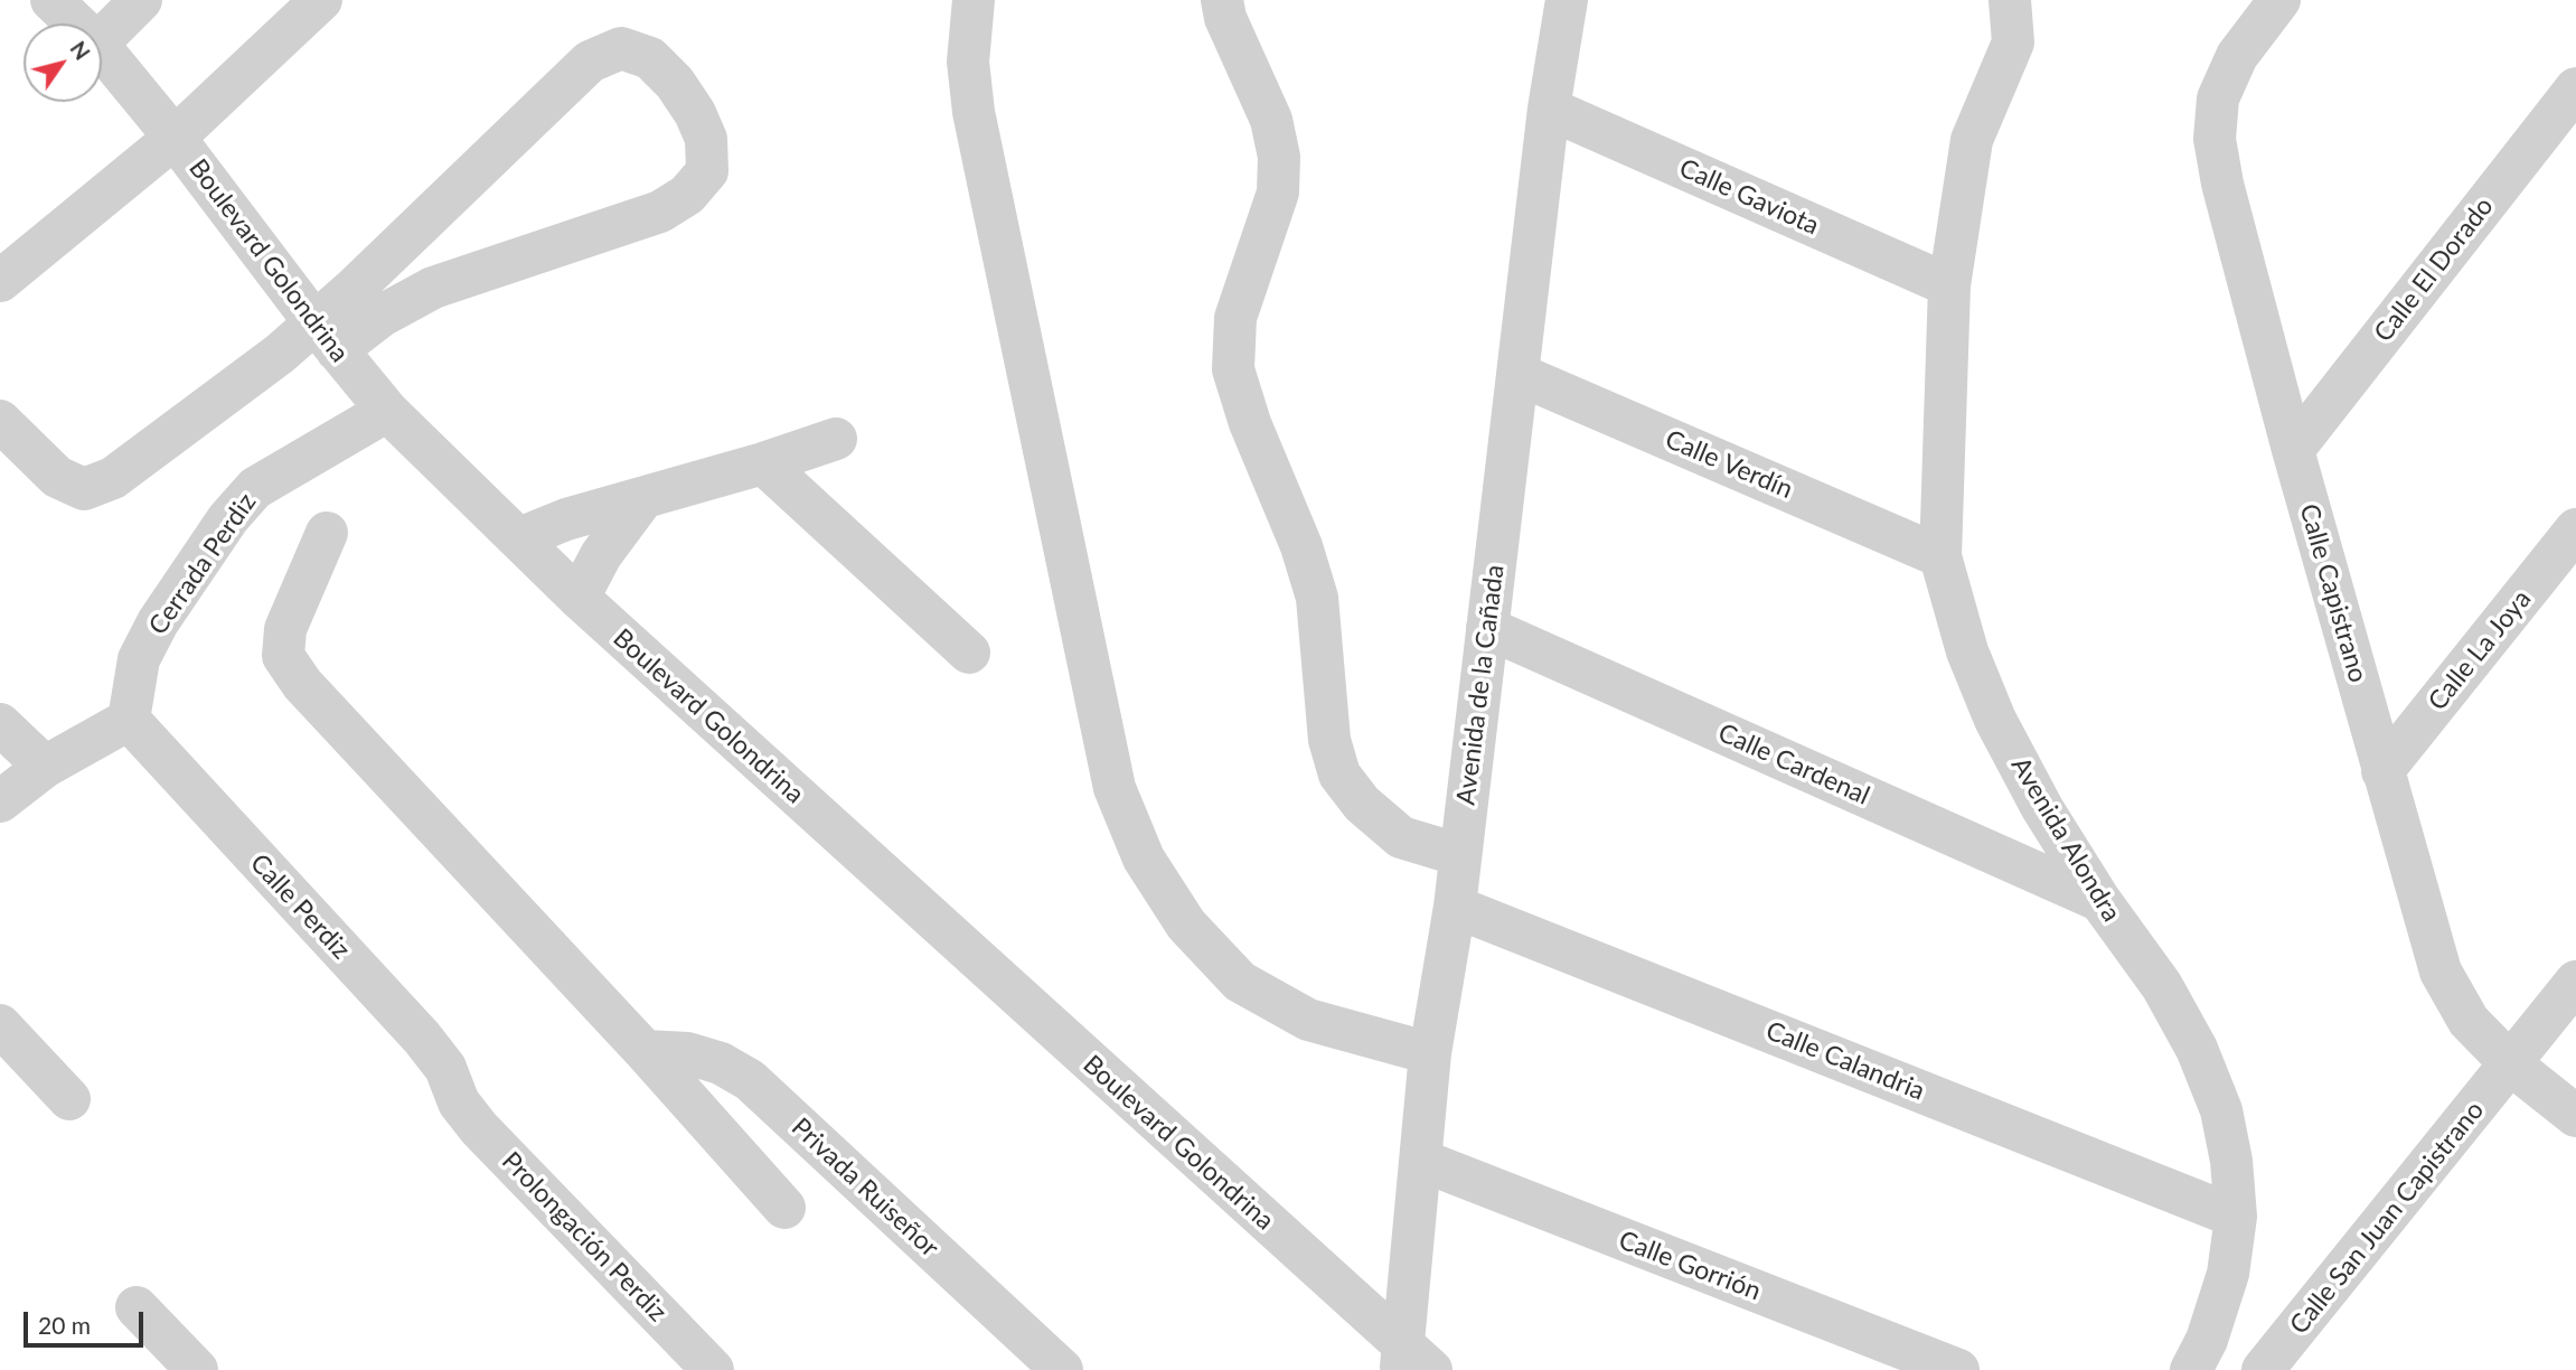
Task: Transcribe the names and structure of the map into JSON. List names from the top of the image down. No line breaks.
{"streets":{"street":["Calle Gaviota","Boulevard Golondrina","Calle El Dorado","Calle Verdín","Cerrada Perdiz","Calle Capistrano","Calle La Joya","Avenida de la Cañada","Calle Cardenal","Avenida Alondra","Calle Perdiz","Calle Calandria","Privada Ruiseñor","Calle San Juan Capistrano","Prolongación Perdiz","Calle Gorrión"]},"crossings":[["Calle Gaviota","Avenida de la Cañada"],["Calle Gaviota","Avenida Alondra"],["Boulevard Golondrina","Cerrada Perdiz"],["Boulevard Golondrina","Avenida de la Cañada"],["Calle El Dorado","Calle Capistrano"],["Calle Verdín","Avenida de la Cañada"],["Calle Verdín","Avenida Alondra"],["Cerrada Perdiz","Calle Perdiz"],["Calle Capistrano","Calle La Joya"],["Calle Capistrano","Calle San Juan Capistrano"],["Avenida de la Cañada","Calle Cardenal"],["Avenida de la Cañada","Calle Calandria"],["Avenida de la Cañada","Calle Gorrión"],["Calle Cardenal","Avenida Alondra"],["Avenida Alondra","Calle Calandria"],["Calle Perdiz","Prolongación Perdiz"]],"scale_bar":"20 m","north":"top right"}
